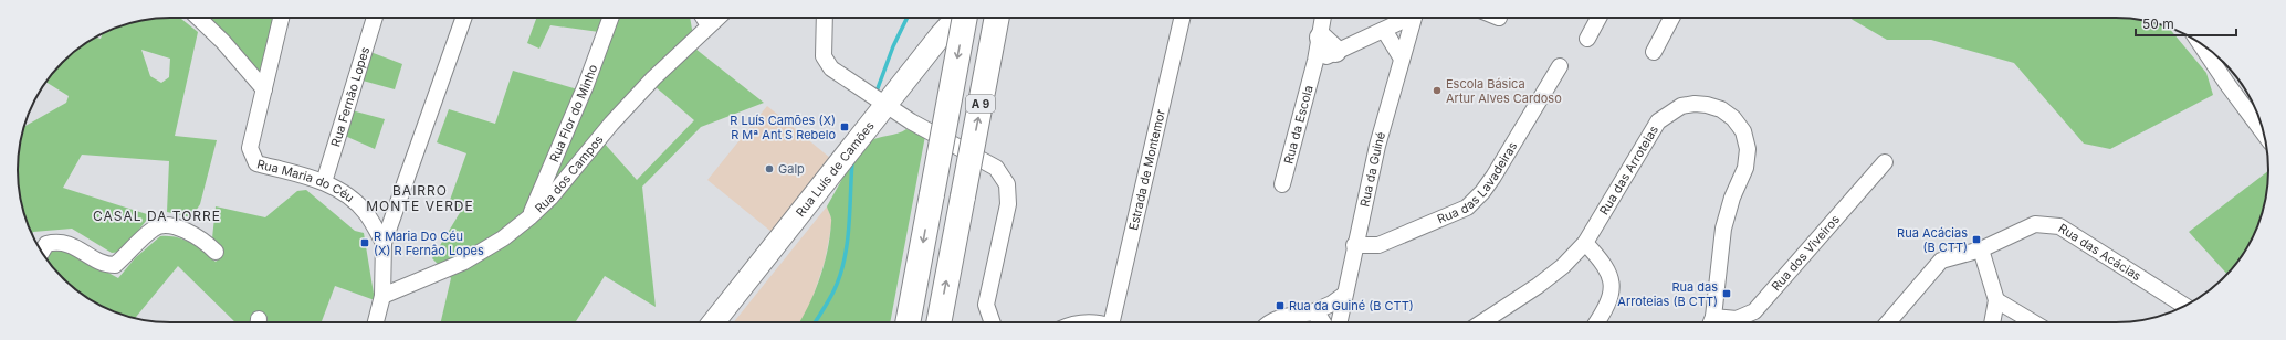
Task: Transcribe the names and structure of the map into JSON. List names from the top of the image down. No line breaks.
{"streets":{"highway":["A 9"],"main road":["Rua Luís de Camões"],"street":["Rua Fernão Lopes","Rua Flor do Minho","Rua da Escola","Rua da Guiné","Estrada de Montemor","Rua das Arroteias","Rua dos Campos","Rua das Lavadeiras","Rua Maria do Céu","Rua dos Viveiros","Rua das Acácias"]},"crossings":[["Rua Fernão Lopes","Rua Maria do Céu"],["Rua Flor do Minho","Rua dos Campos"],["Rua da Guiné","Rua das Lavadeiras"]],"districts":["BAIRRO MONTE VERDE","CASAL DA TORRE"],"places":{"other":["Escola Básica Artur Alves Cardoso","Galp"],"transit":["R Luís Camões (X) R Mª Ant S Rebelo","Rua Acácias (B CTT)","R Maria Do Céu (X) R Fernâo Lopes","Rua das Arroteias (B CTT)","Rua da Guiné (B CTT)"]},"scale_bar":"50 m"}
